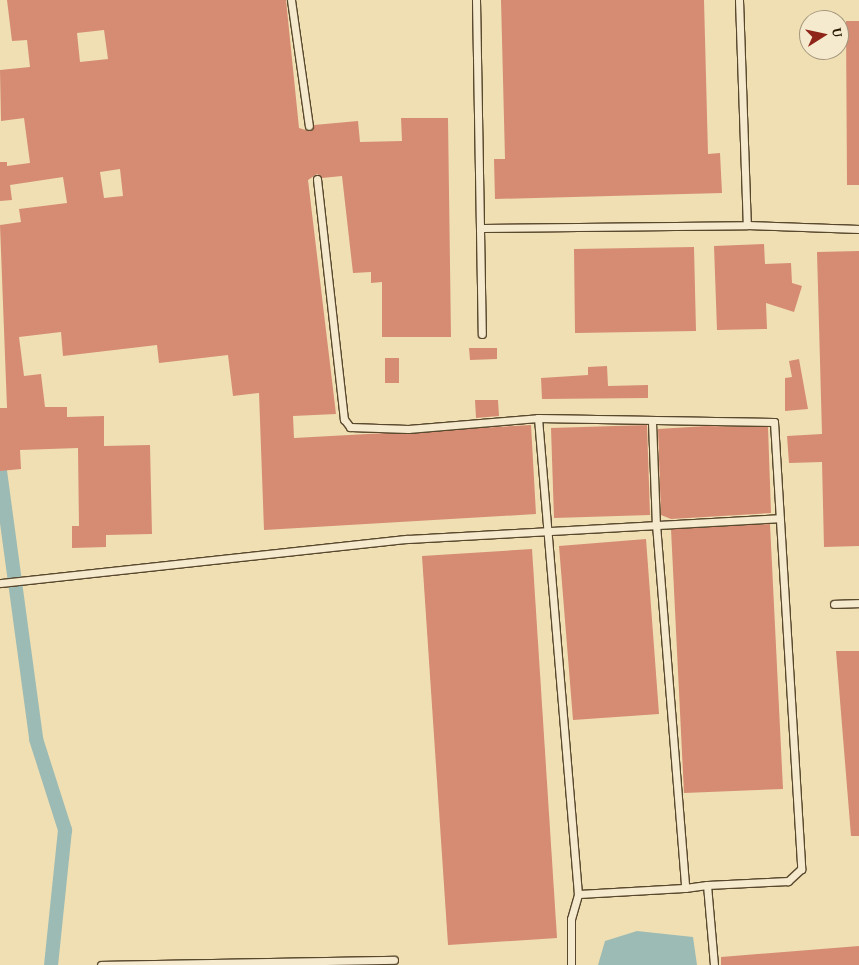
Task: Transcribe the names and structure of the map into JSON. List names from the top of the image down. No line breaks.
{"north":"right"}
